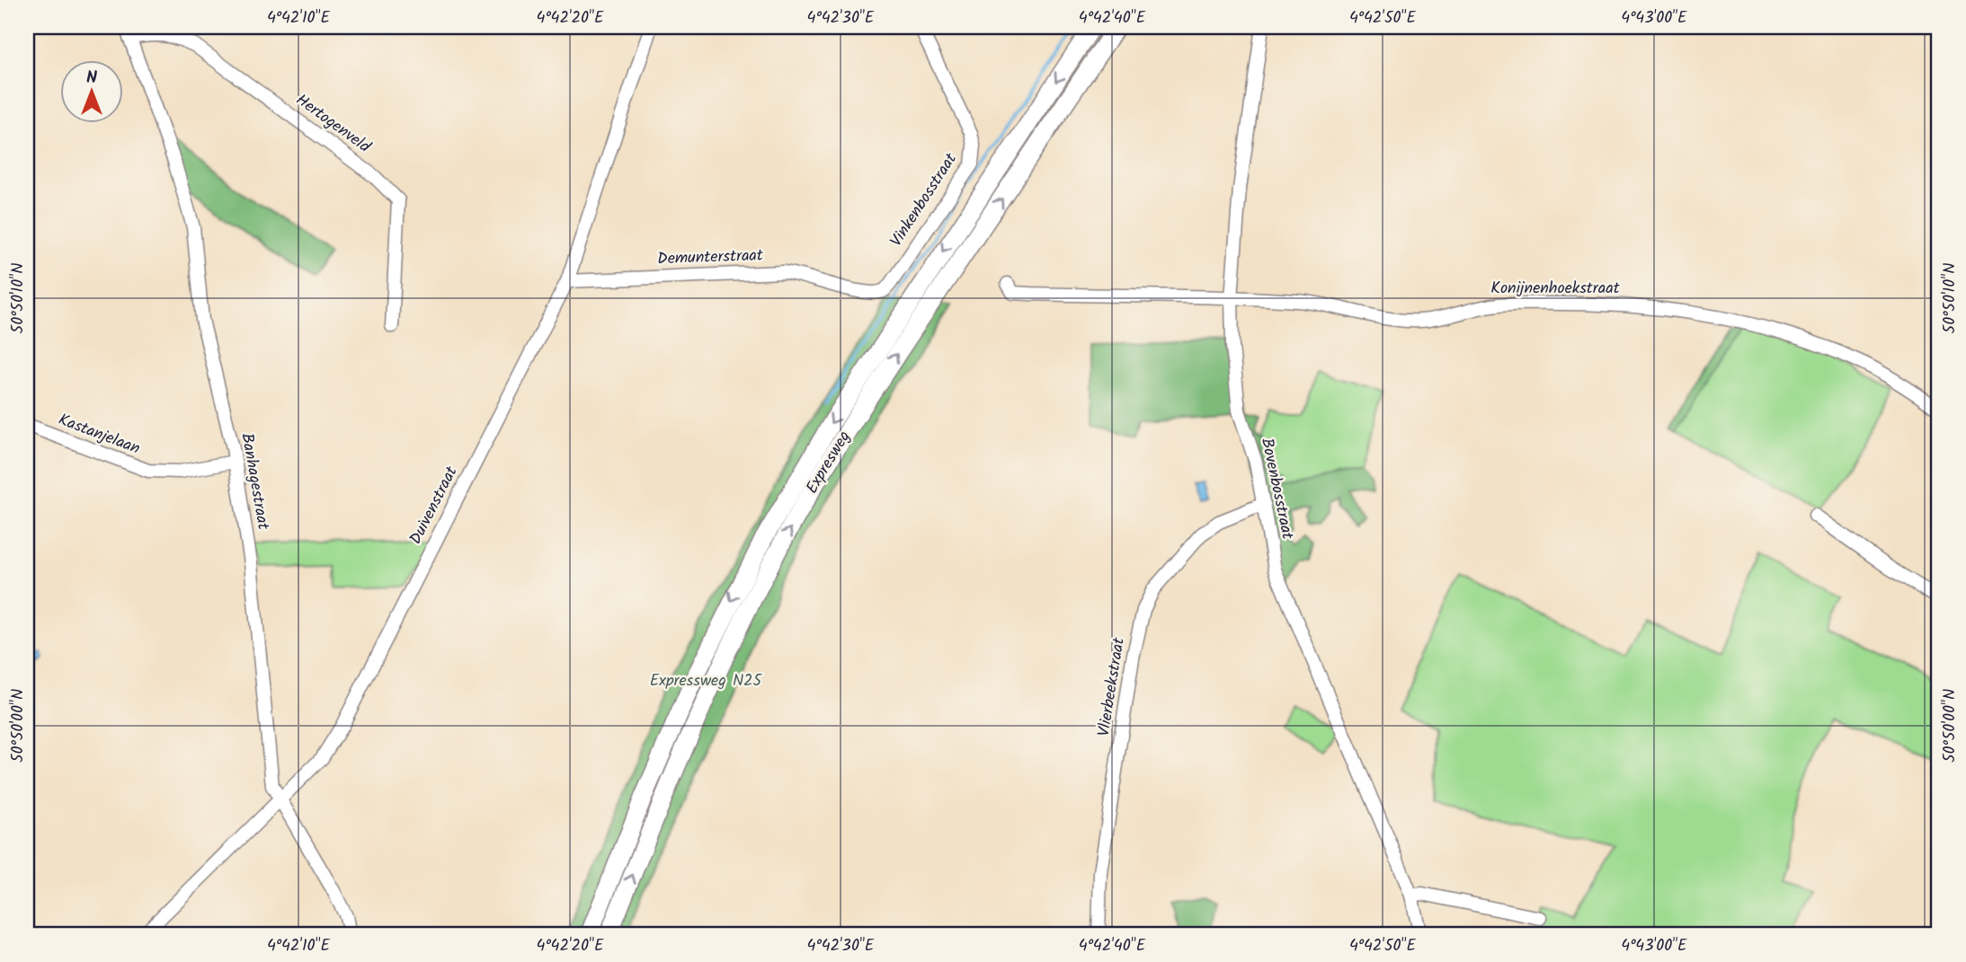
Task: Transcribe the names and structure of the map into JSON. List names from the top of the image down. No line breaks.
{"streets":{"highway":["Expresweg"],"street":["Hertogenveld","Vinkenbosstraat","Demunterstraat","Konijnenhoekstraat","Kastanjelaan","Banhagestraat","Bovenbosstraat","Duivenstraat","Vlierbeekstraat"]},"crossings":[["Hertogenveld","Banhagestraat"],["Vinkenbosstraat","Demunterstraat"],["Demunterstraat","Duivenstraat"],["Konijnenhoekstraat","Bovenbosstraat"],["Kastanjelaan","Banhagestraat"],["Banhagestraat","Duivenstraat"],["Bovenbosstraat","Vlierbeekstraat"]],"parks":["Expressweg N25"],"north":"top","coordinates":["4°42'10\"E","4°42'20\"E","4°42'30\"E","4°42'40\"E","4°42'50\"E","4°43'00\"E","50°50'10\"N","50°50'00\"N"]}
